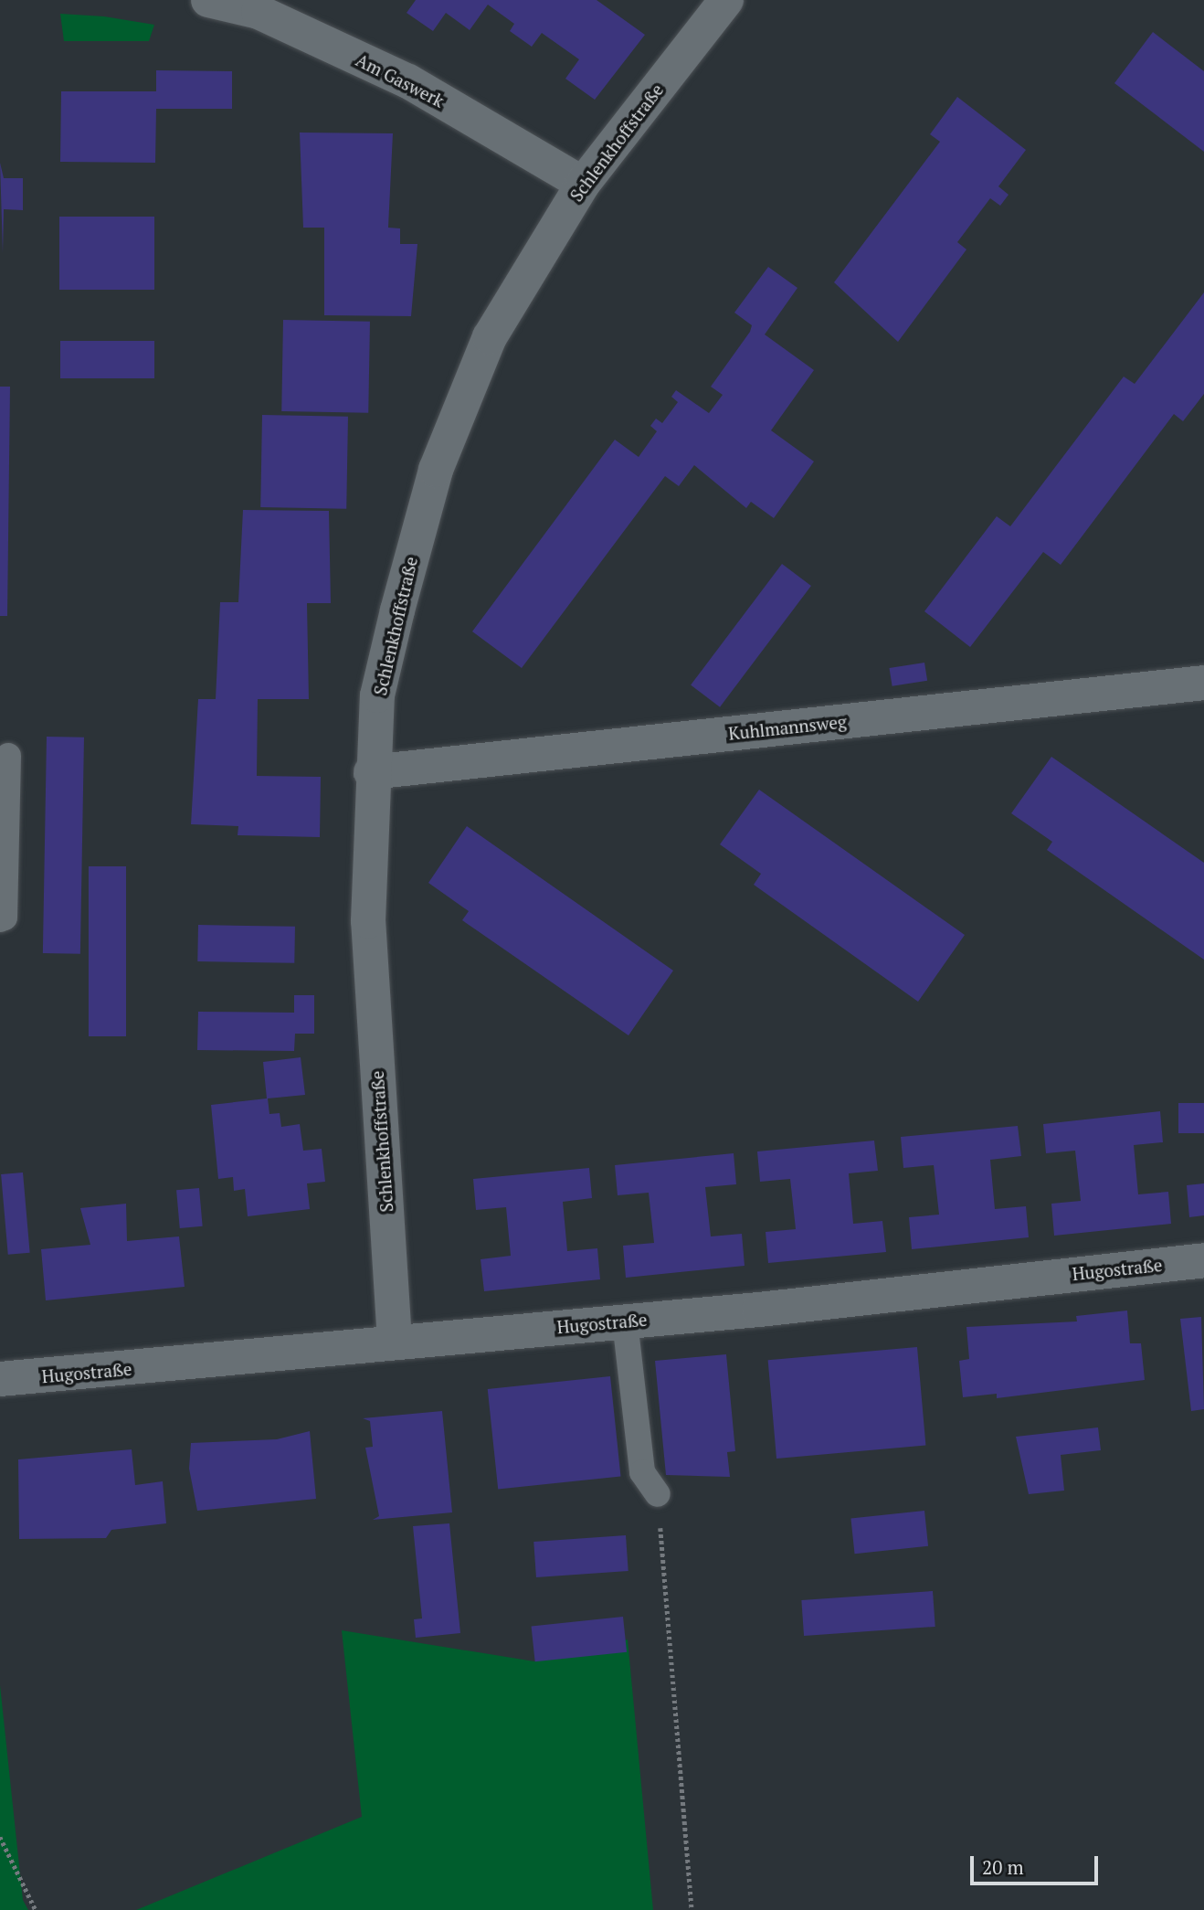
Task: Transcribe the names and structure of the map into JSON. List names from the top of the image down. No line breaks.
{"streets":{"street":["Am Gaswerk","Schlenkhoffstraße","Kuhlmannsweg","Hugostraße"]},"crossings":[["Am Gaswerk","Schlenkhoffstraße"],["Schlenkhoffstraße","Kuhlmannsweg"],["Schlenkhoffstraße","Hugostraße"]],"scale_bar":"20 m"}
